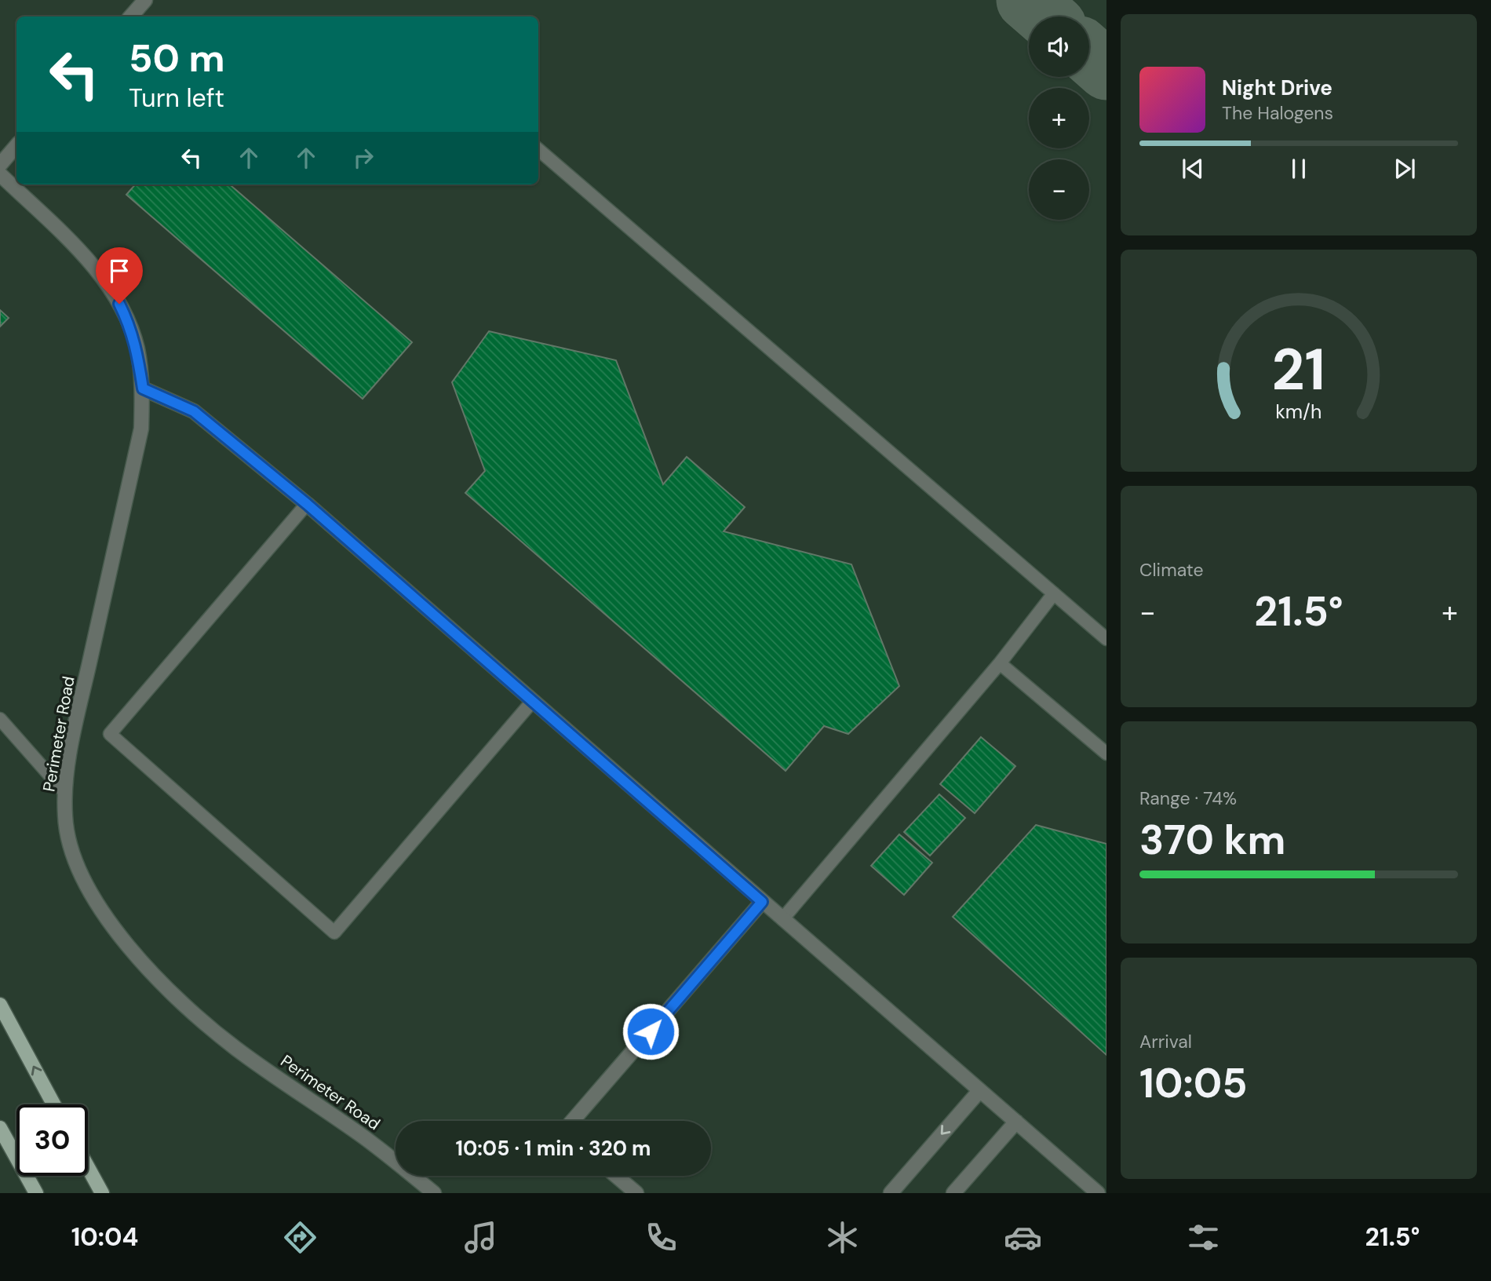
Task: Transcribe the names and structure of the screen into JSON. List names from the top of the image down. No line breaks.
{"streets":{"street":["Perimeter Road"]},"page":{"map_buttons":["+","−"],"turn":["50 m","Turn left"],"song":["Night Drive","The Halogens"],"tile":["Climate",["Range · 74%","370 km"],["Arrival","10:05"]],"heat":["−","21.5°","+"],"limit":"30","trip":"10:05 · 1 min · 320 m","tabs":["10:04","21.5°"],"gauge":["21","km/h"]}}
